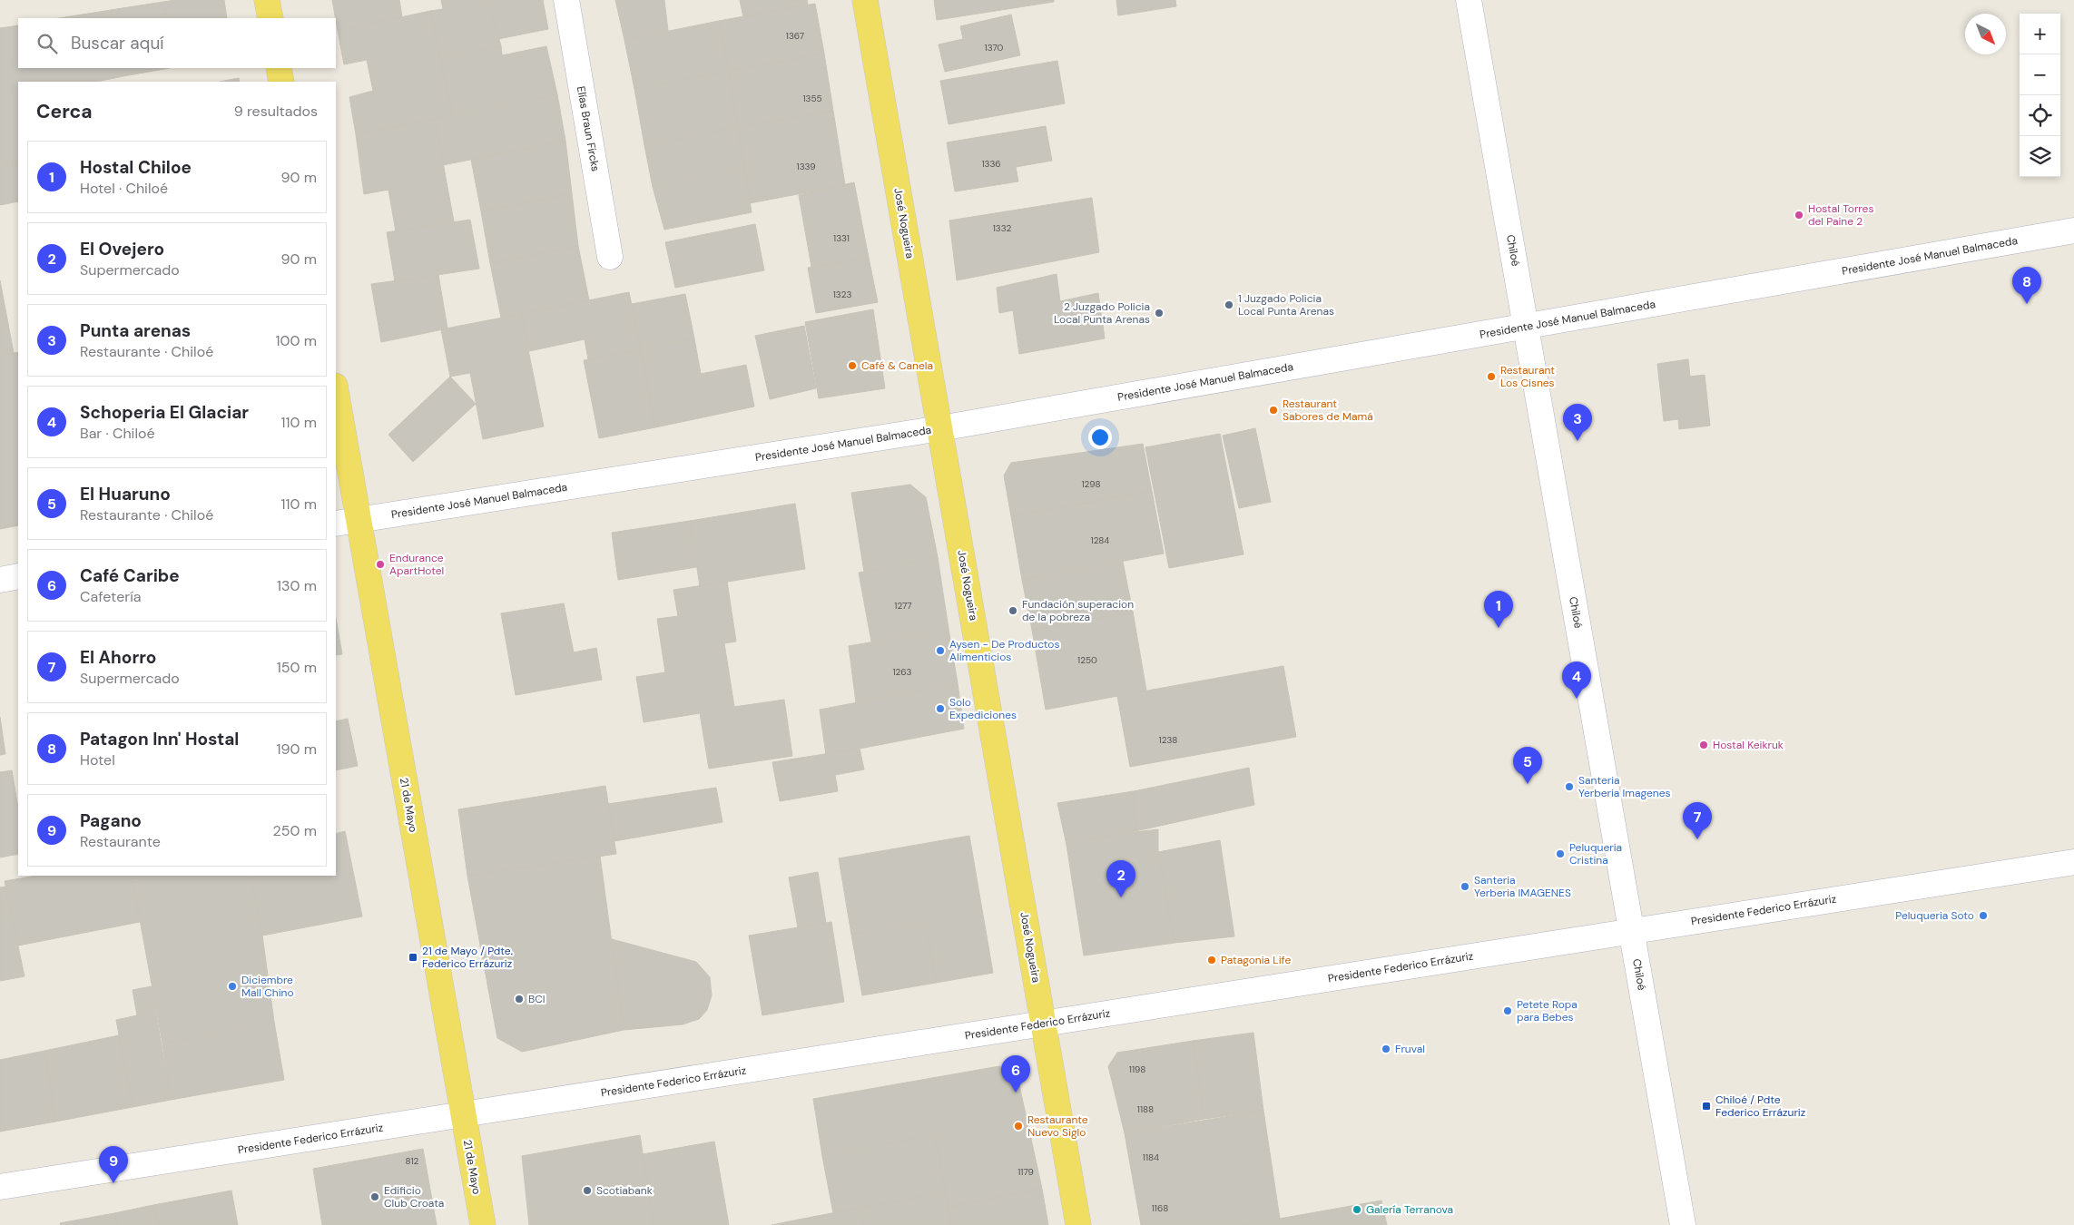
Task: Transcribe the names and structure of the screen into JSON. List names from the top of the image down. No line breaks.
{"streets":{"main road":["José Nogueira","21 de Mayo"],"street":["Elías Braun Fircks","Chiloé","Presidente José Manuel Balmaceda","Presidente Federico Errázuriz"]},"crossings":[["José Nogueira","Presidente José Manuel Balmaceda"],["José Nogueira","Presidente Federico Errázuriz"],["Chiloé","Presidente José Manuel Balmaceda"],["Chiloé","Presidente Federico Errázuriz"],["Presidente José Manuel Balmaceda","21 de Mayo"],["21 de Mayo","Presidente Federico Errázuriz"]],"places":{"other":["Hostal Torres del Paine 2","1 Juzgado Policia Local Punta Arenas","2 Juzgado Policia Local Punta Arenas","Café & Canela","Restaurant Los Cisnes","Restaurant Sabores de Mamá","Endurance ApartHotel","Fundación superacion de la pobreza","Aysen - De Productos Alimenticios","Solo Expediciones","Hostal Keikruk","Santeria Yerberia Imagenes","Peluqueria Cristina","Santeria Yerberia IMAGENES","Peluqueria Soto","Patagonia Life","Diciembre Mall Chino","BCI","Petete Ropa para Bebes","Fruval","Restaurante Nuevo Siglo","Scotiabank","Edificio Club Croata","Galería Terranova"],"transit":["21 de Mayo / Pdte. Federico Errázuriz","Chiloé / Pdte Federico Errázuriz"]},"house_numbers":["1367","1370","1355","1336","1339","1332","1331","1323","1298","1284","1277","1250","1263","1238","1198","1188","1184","812","1179","1168"],"north":"bottom right","page":{"map_buttons":["+","−"],"search":"Buscar aquí","heading":["Cerca","9 resultados"],"list":[{"mark":"1","name":"Hostal Chiloe","note":"Hotel · Chiloé","value":"90 m"},{"mark":"2","name":"El Ovejero","note":"Supermercado","value":"90 m"},{"mark":"3","name":"Punta arenas","note":"Restaurante · Chiloé","value":"100 m"},{"mark":"4","name":"Schoperia El Glaciar","note":"Bar · Chiloé","value":"110 m"},{"mark":"5","name":"El Huaruno","note":"Restaurante · Chiloé","value":"110 m"},{"mark":"6","name":"Café Caribe","note":"Cafetería","value":"130 m"},{"mark":"7","name":"El Ahorro","note":"Supermercado","value":"150 m"},{"mark":"8","name":"Patagon Inn' Hostal","note":"Hotel","value":"190 m"},{"mark":"9","name":"Pagano","note":"Restaurante","value":"250 m"}],"pins":["8","3","1","4","5","7","2","6","9"]}}
